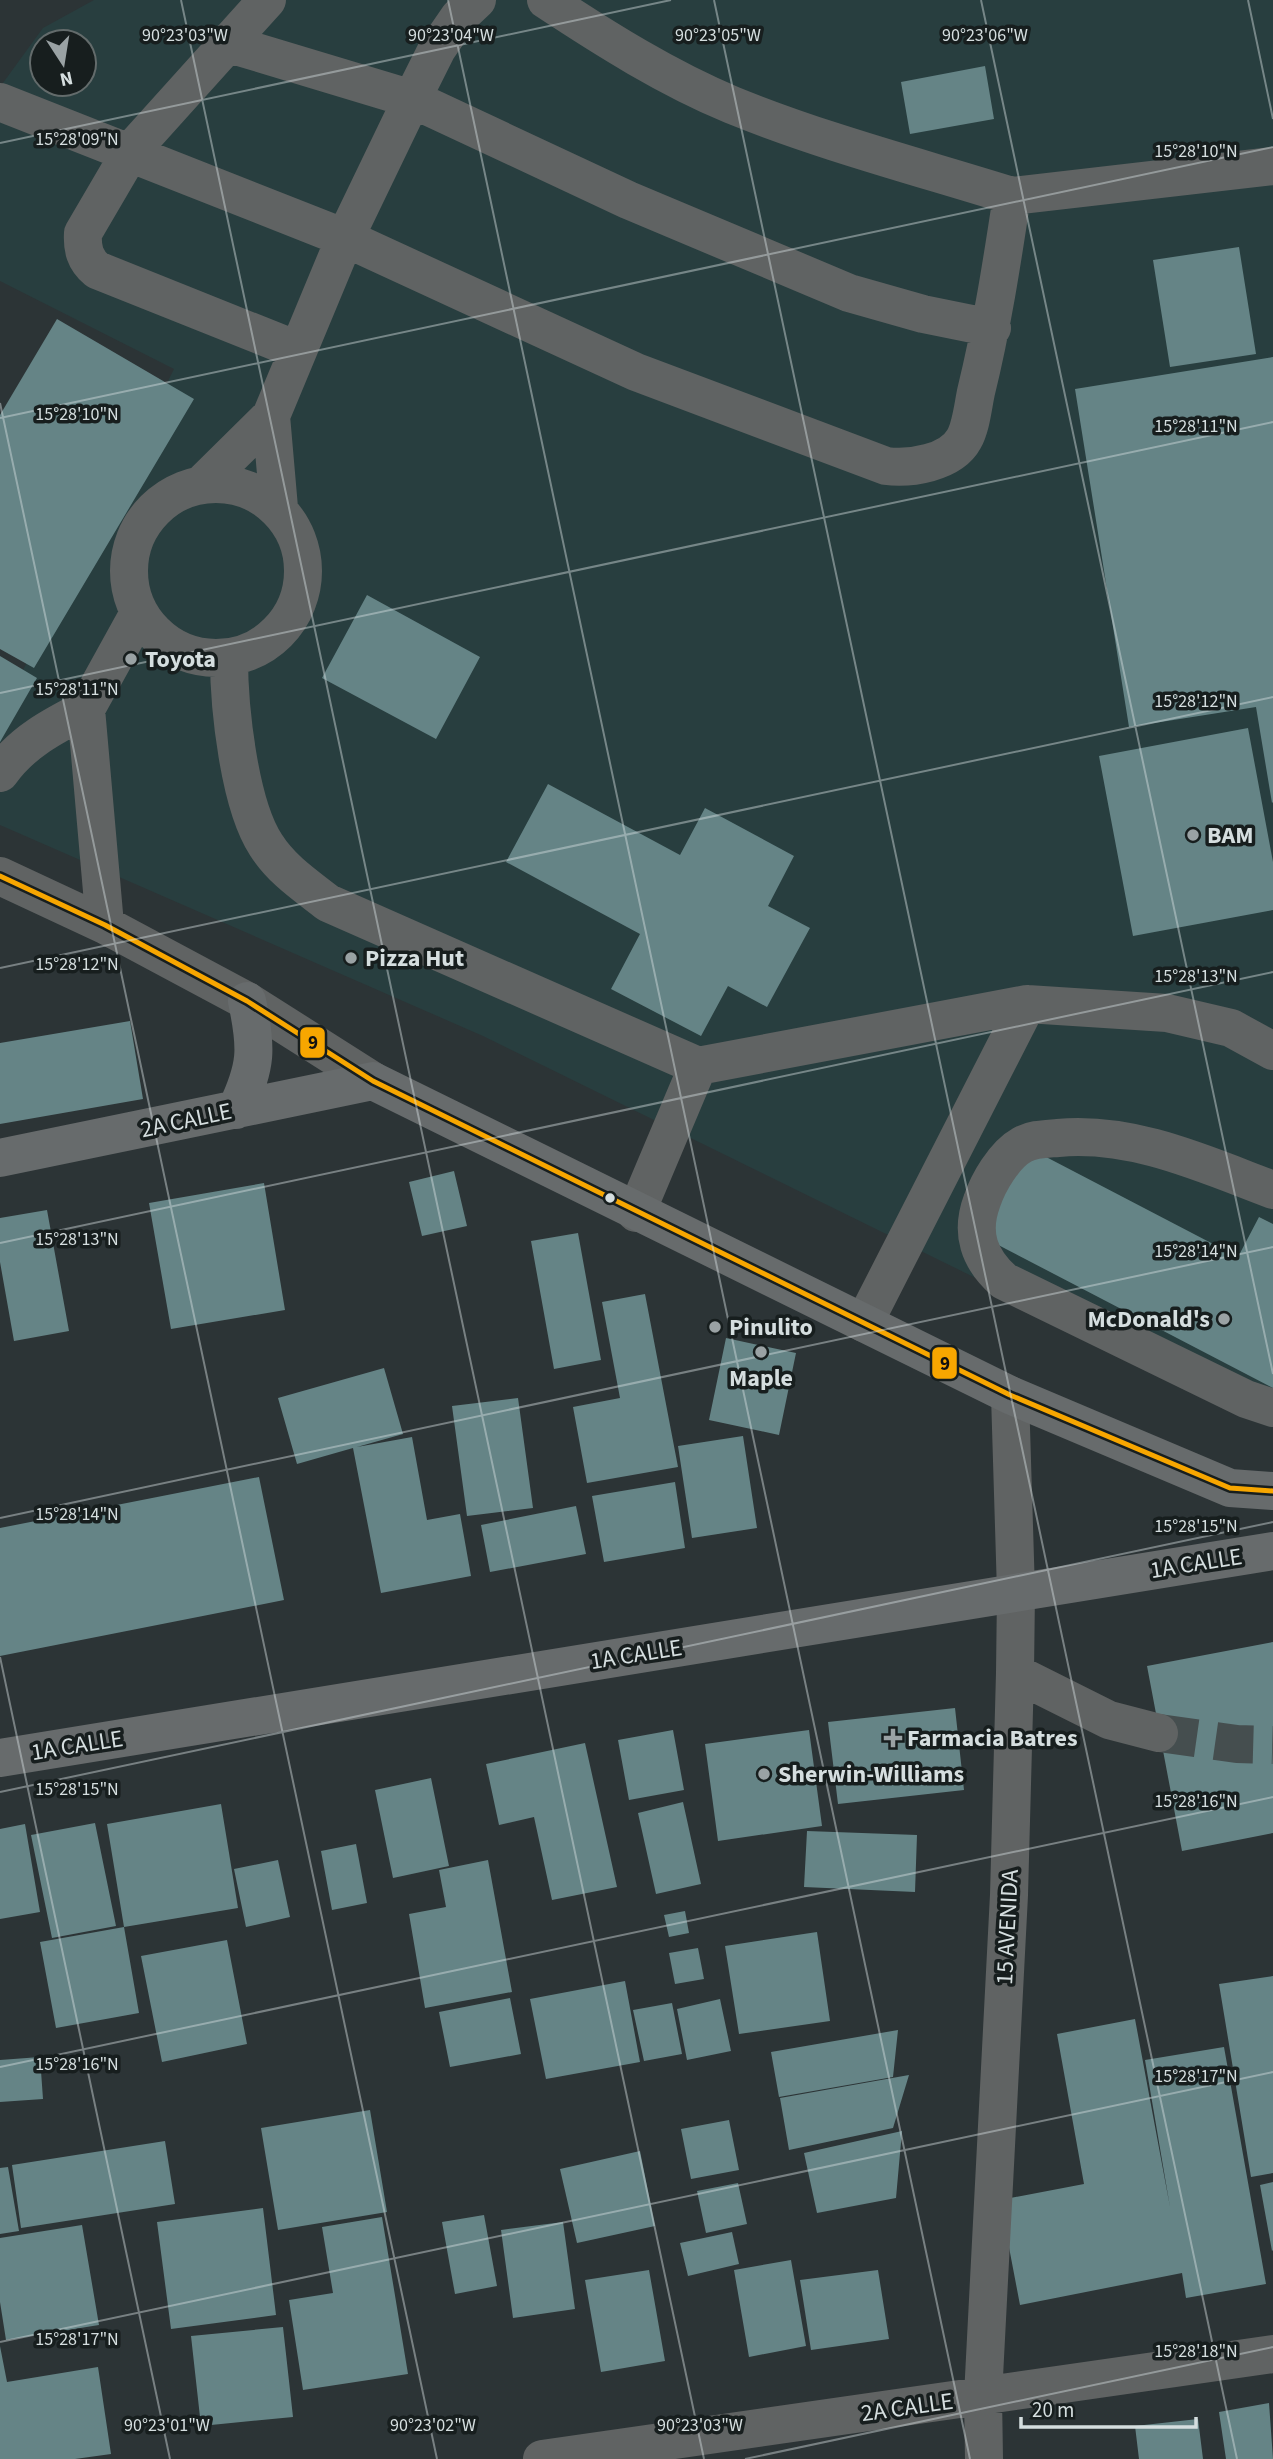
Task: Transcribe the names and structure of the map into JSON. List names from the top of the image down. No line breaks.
{"streets":{"main road":["2A CALLE","1A CALLE"],"street":["15 AVENIDA"]},"crossings":[["2A CALLE","15 AVENIDA"],["1A CALLE","15 AVENIDA"]],"places":{"other":["Toyota","BAM","Pizza Hut","McDonald's","Pinulito","Maple","Sherwin-Williams"],"health":["Farmacia Batres"]},"lines":["transit line 9"],"scale_bar":"20 m","north":"bottom","coordinates":["90°23'03\"W","90°23'04\"W","90°23'05\"W","90°23'06\"W","15°28'09\"N","15°28'10\"N","15°28'11\"N","15°28'12\"N","15°28'13\"N","15°28'14\"N","15°28'15\"N","15°28'16\"N","15°28'17\"N","15°28'18\"N","90°23'01\"W","90°23'02\"W"]}
